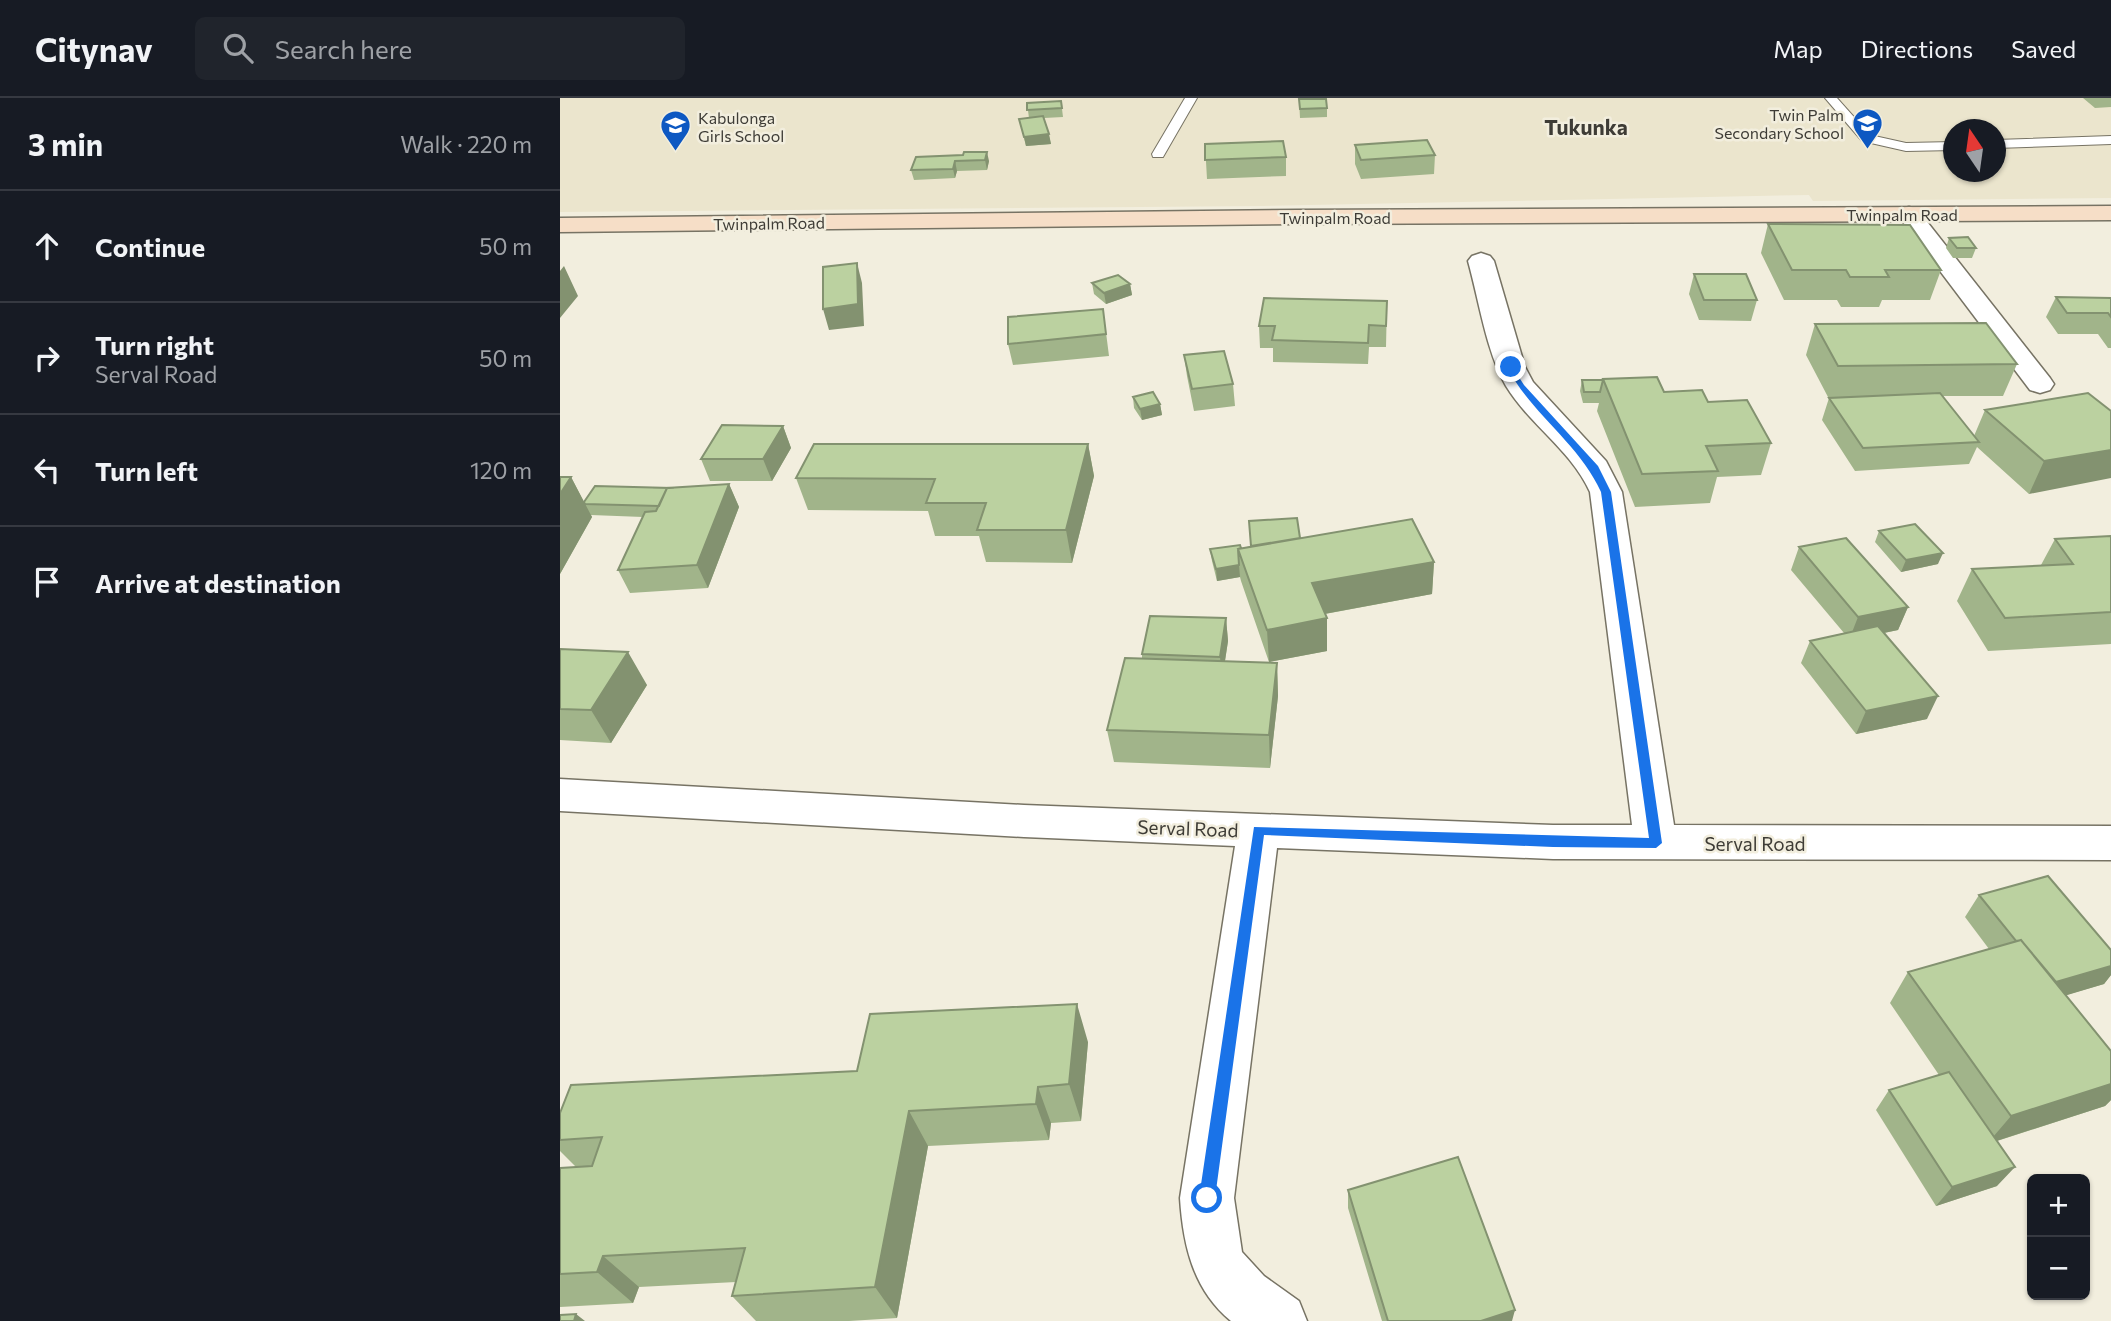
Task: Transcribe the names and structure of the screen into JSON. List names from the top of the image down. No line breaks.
{"streets":{"main road":["Twinpalm Road"],"street":["Serval Road"]},"districts":["Tukunka"],"places":{"school or university":["Twin Palm Secondary School","Kabulonga Girls School"]},"north":"top","page":{"header":"Citynav","search":"Search here","nav":["Map","Directions","Saved"],"heading":["3 min","Walk · 220 m"],"list":[["Continue","50 m"],["Turn right","Serval Road","50 m"],["Turn left","120 m"],"Arrive at destination"],"map_buttons":["+","−"]}}
